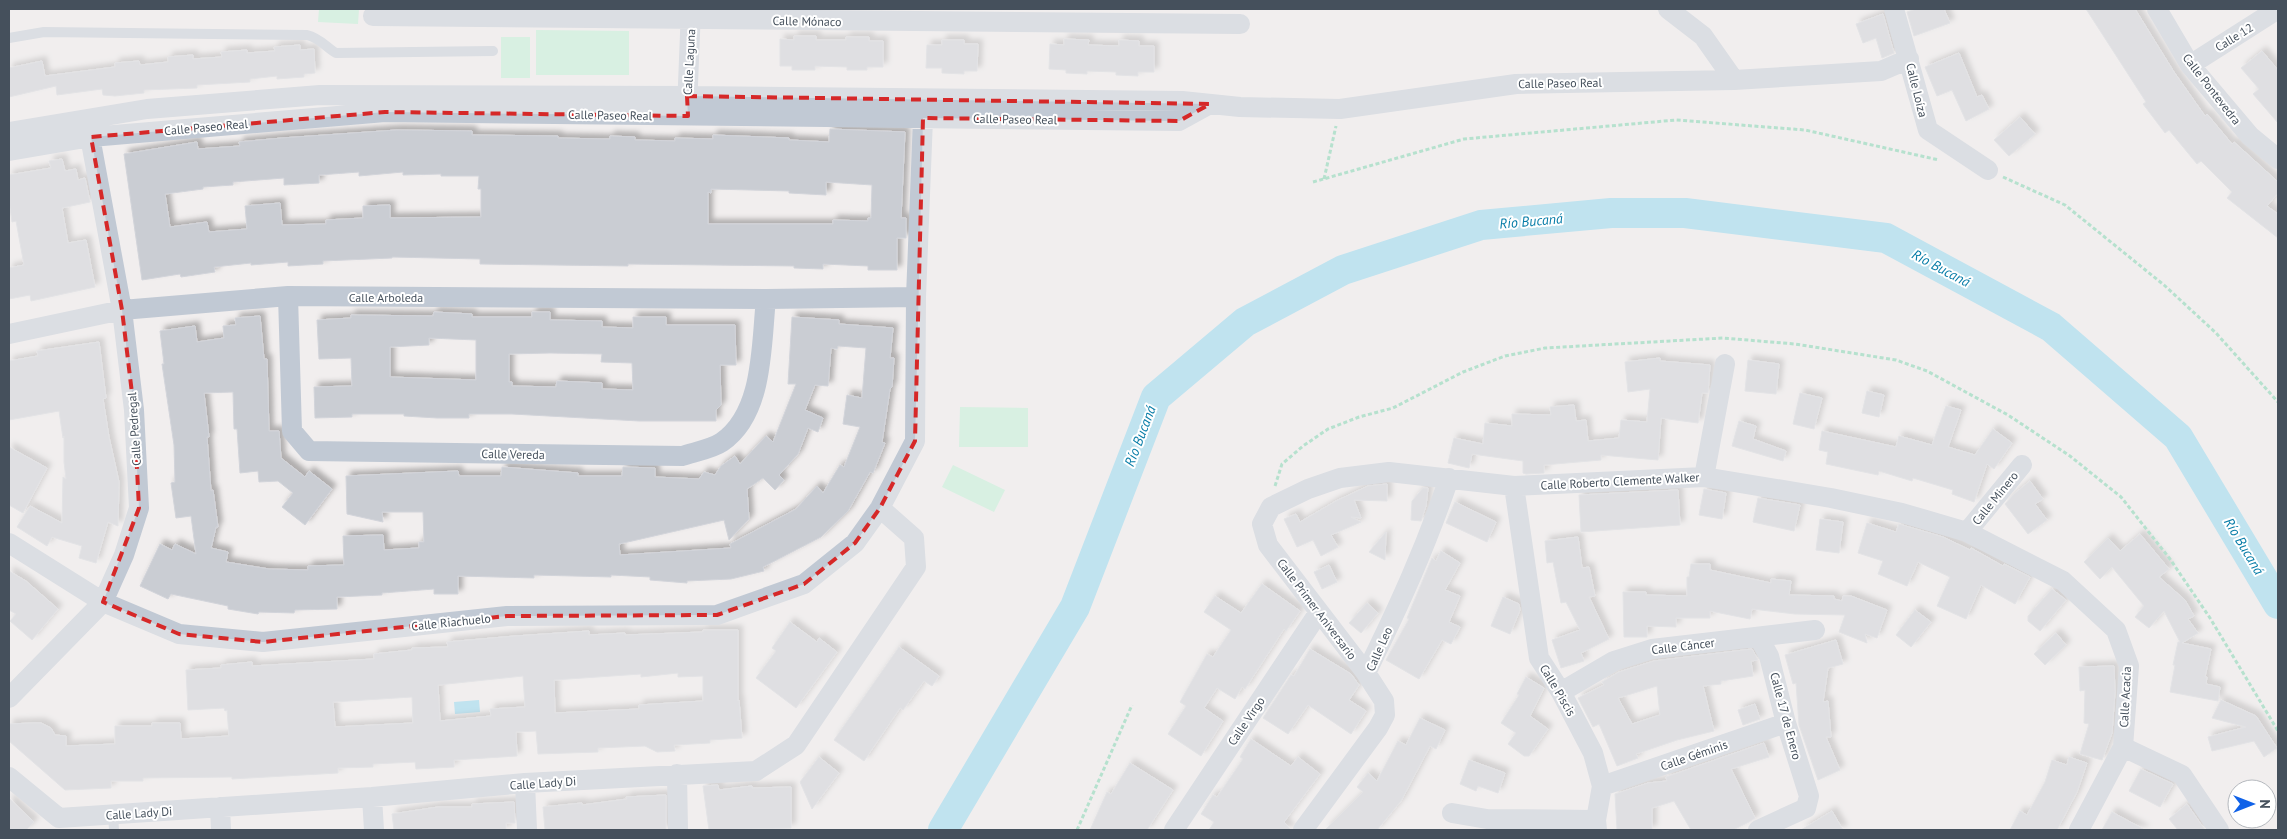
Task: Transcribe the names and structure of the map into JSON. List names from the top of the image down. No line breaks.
{"streets":{"street":["Calle Mónaco","Calle 12","Calle Laguna","Calle Paseo Real","Calle Pontevedra","Calle Loíza","Calle Arboleda","Calle Pedregal","Calle Vereda","Calle Roberto Clemente Walker","Calle Minero","Calle Primer Aniversario","Calle Riachuelo","Calle Cáncer","Calle Leo","Calle Piscis","Calle Acacia","Calle 17 de Enero","Calle Virgo","Calle Géminis","Calle Lady Di"]},"crossings":[["Calle Mónaco","Calle Laguna"],["Calle 12","Calle Pontevedra"],["Calle Laguna","Calle Paseo Real"],["Calle Paseo Real","Calle Loíza"],["Calle Paseo Real","Calle Pedregal"],["Calle Paseo Real","Calle Riachuelo"],["Calle Arboleda","Calle Pedregal"],["Calle Arboleda","Calle Vereda"],["Calle Arboleda","Calle Riachuelo"],["Calle Pedregal","Calle Riachuelo"],["Calle Roberto Clemente Walker","Calle Minero"],["Calle Roberto Clemente Walker","Calle Primer Aniversario"],["Calle Roberto Clemente Walker","Calle Leo"],["Calle Roberto Clemente Walker","Calle Piscis"],["Calle Roberto Clemente Walker","Calle Acacia"],["Calle Primer Aniversario","Calle Leo"],["Calle Primer Aniversario","Calle Virgo"],["Calle Riachuelo","Calle Lady Di"],["Calle Cáncer","Calle Piscis"],["Calle Cáncer","Calle 17 de Enero"],["Calle Piscis","Calle Géminis"],["Calle 17 de Enero","Calle Géminis"]],"water":["Río Bucaná"],"north":"right"}
